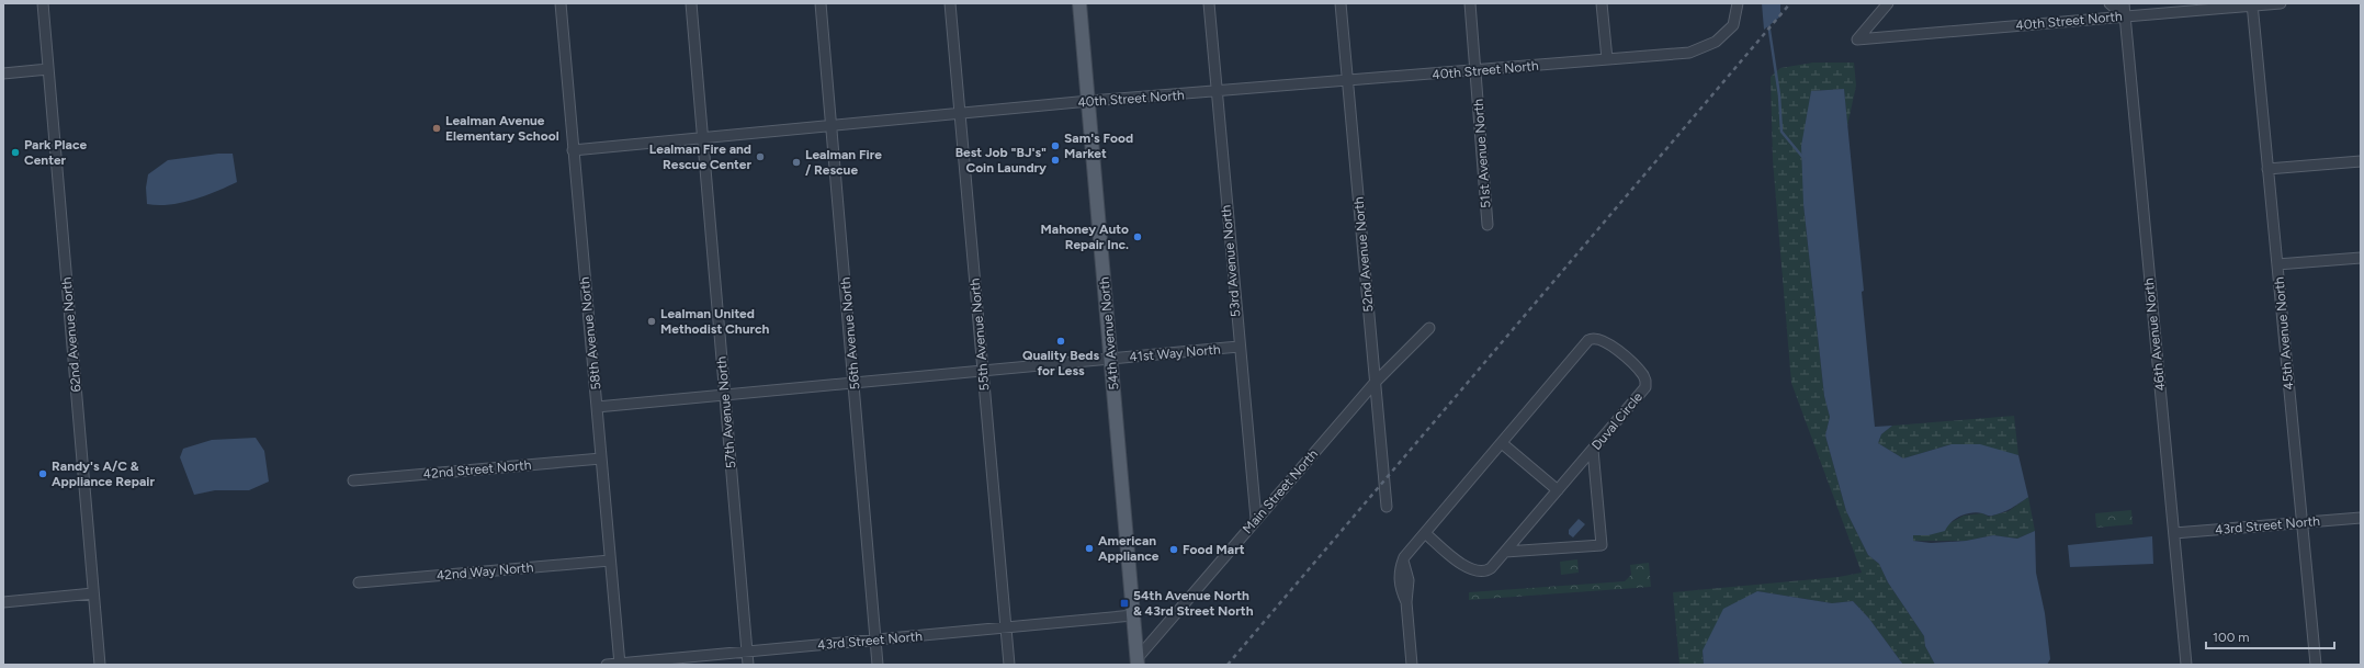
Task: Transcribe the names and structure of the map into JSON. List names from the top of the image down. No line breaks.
{"streets":{"main road":["54th Avenue North"],"street":["40th Street North","51st Avenue North","52nd Avenue North","53rd Avenue North","58th Avenue North","56th Avenue North","45th Avenue North","62nd Avenue North","55th Avenue North","46th Avenue North","41st Way North","57th Avenue North","Duval Circle","42nd Street North","Main Street North","43rd Street North","42nd Way North"]},"crossings":[["40th Street North","51st Avenue North"],["40th Street North","52nd Avenue North"],["40th Street North","53rd Avenue North"],["40th Street North","58th Avenue North"],["40th Street North","56th Avenue North"],["40th Street North","54th Avenue North"],["40th Street North","45th Avenue North"],["40th Street North","55th Avenue North"],["40th Street North","46th Avenue North"],["40th Street North","57th Avenue North"],["52nd Avenue North","Main Street North"],["53rd Avenue North","41st Way North"],["53rd Avenue North","Main Street North"],["58th Avenue North","42nd Street North"],["58th Avenue North","43rd Street North"],["58th Avenue North","42nd Way North"],["56th Avenue North","43rd Street North"],["54th Avenue North","41st Way North"],["54th Avenue North","Main Street North"],["54th Avenue North","43rd Street North"],["45th Avenue North","43rd Street North"],["55th Avenue North","43rd Street North"],["46th Avenue North","43rd Street North"],["57th Avenue North","43rd Street North"]],"places":{"other":["Lealman Avenue Elementary School","Sam's Food Market","Park Place Center","Lealman Fire and Rescue Center","Best Job \"BJ's\" Coin Laundry","Lealman Fire / Rescue","Mahoney Auto Repair Inc.","Lealman United Methodist Church","Quality Beds for Less","Randy's A/C & Appliance Repair","American Appliance","Food Mart"],"transit":["54th Avenue North & 43rd Street North"]},"scale_bar":"100 m"}
